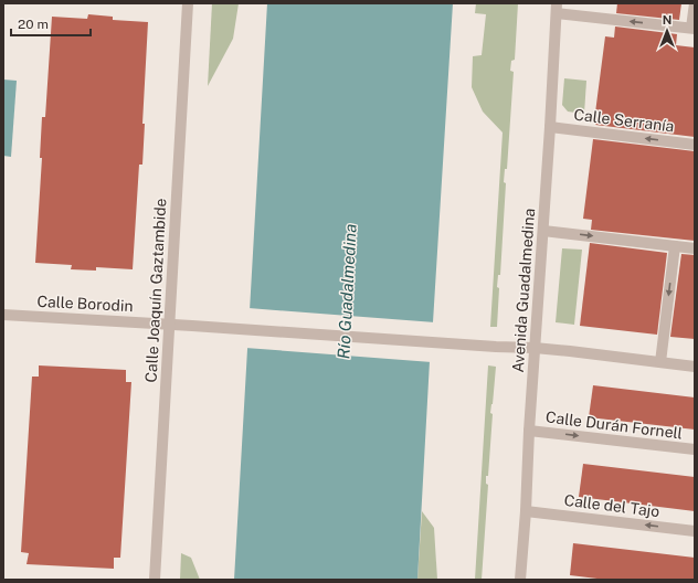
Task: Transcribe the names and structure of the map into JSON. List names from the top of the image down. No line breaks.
{"streets":{"street":["Calle Serranía","Calle Joaquín Gaztambide","Avenida Guadalmedina","Calle Borodin","Calle Durán Fornell","Calle del Tajo"]},"crossings":[["Calle Serranía","Avenida Guadalmedina"],["Calle Joaquín Gaztambide","Calle Borodin"],["Avenida Guadalmedina","Calle Borodin"],["Avenida Guadalmedina","Calle Durán Fornell"],["Avenida Guadalmedina","Calle del Tajo"]],"one_way":["Calle Serranía","Calle Durán Fornell","Calle del Tajo"],"water":["Río Guadalmedina"],"scale_bar":"20 m","north":"top"}
